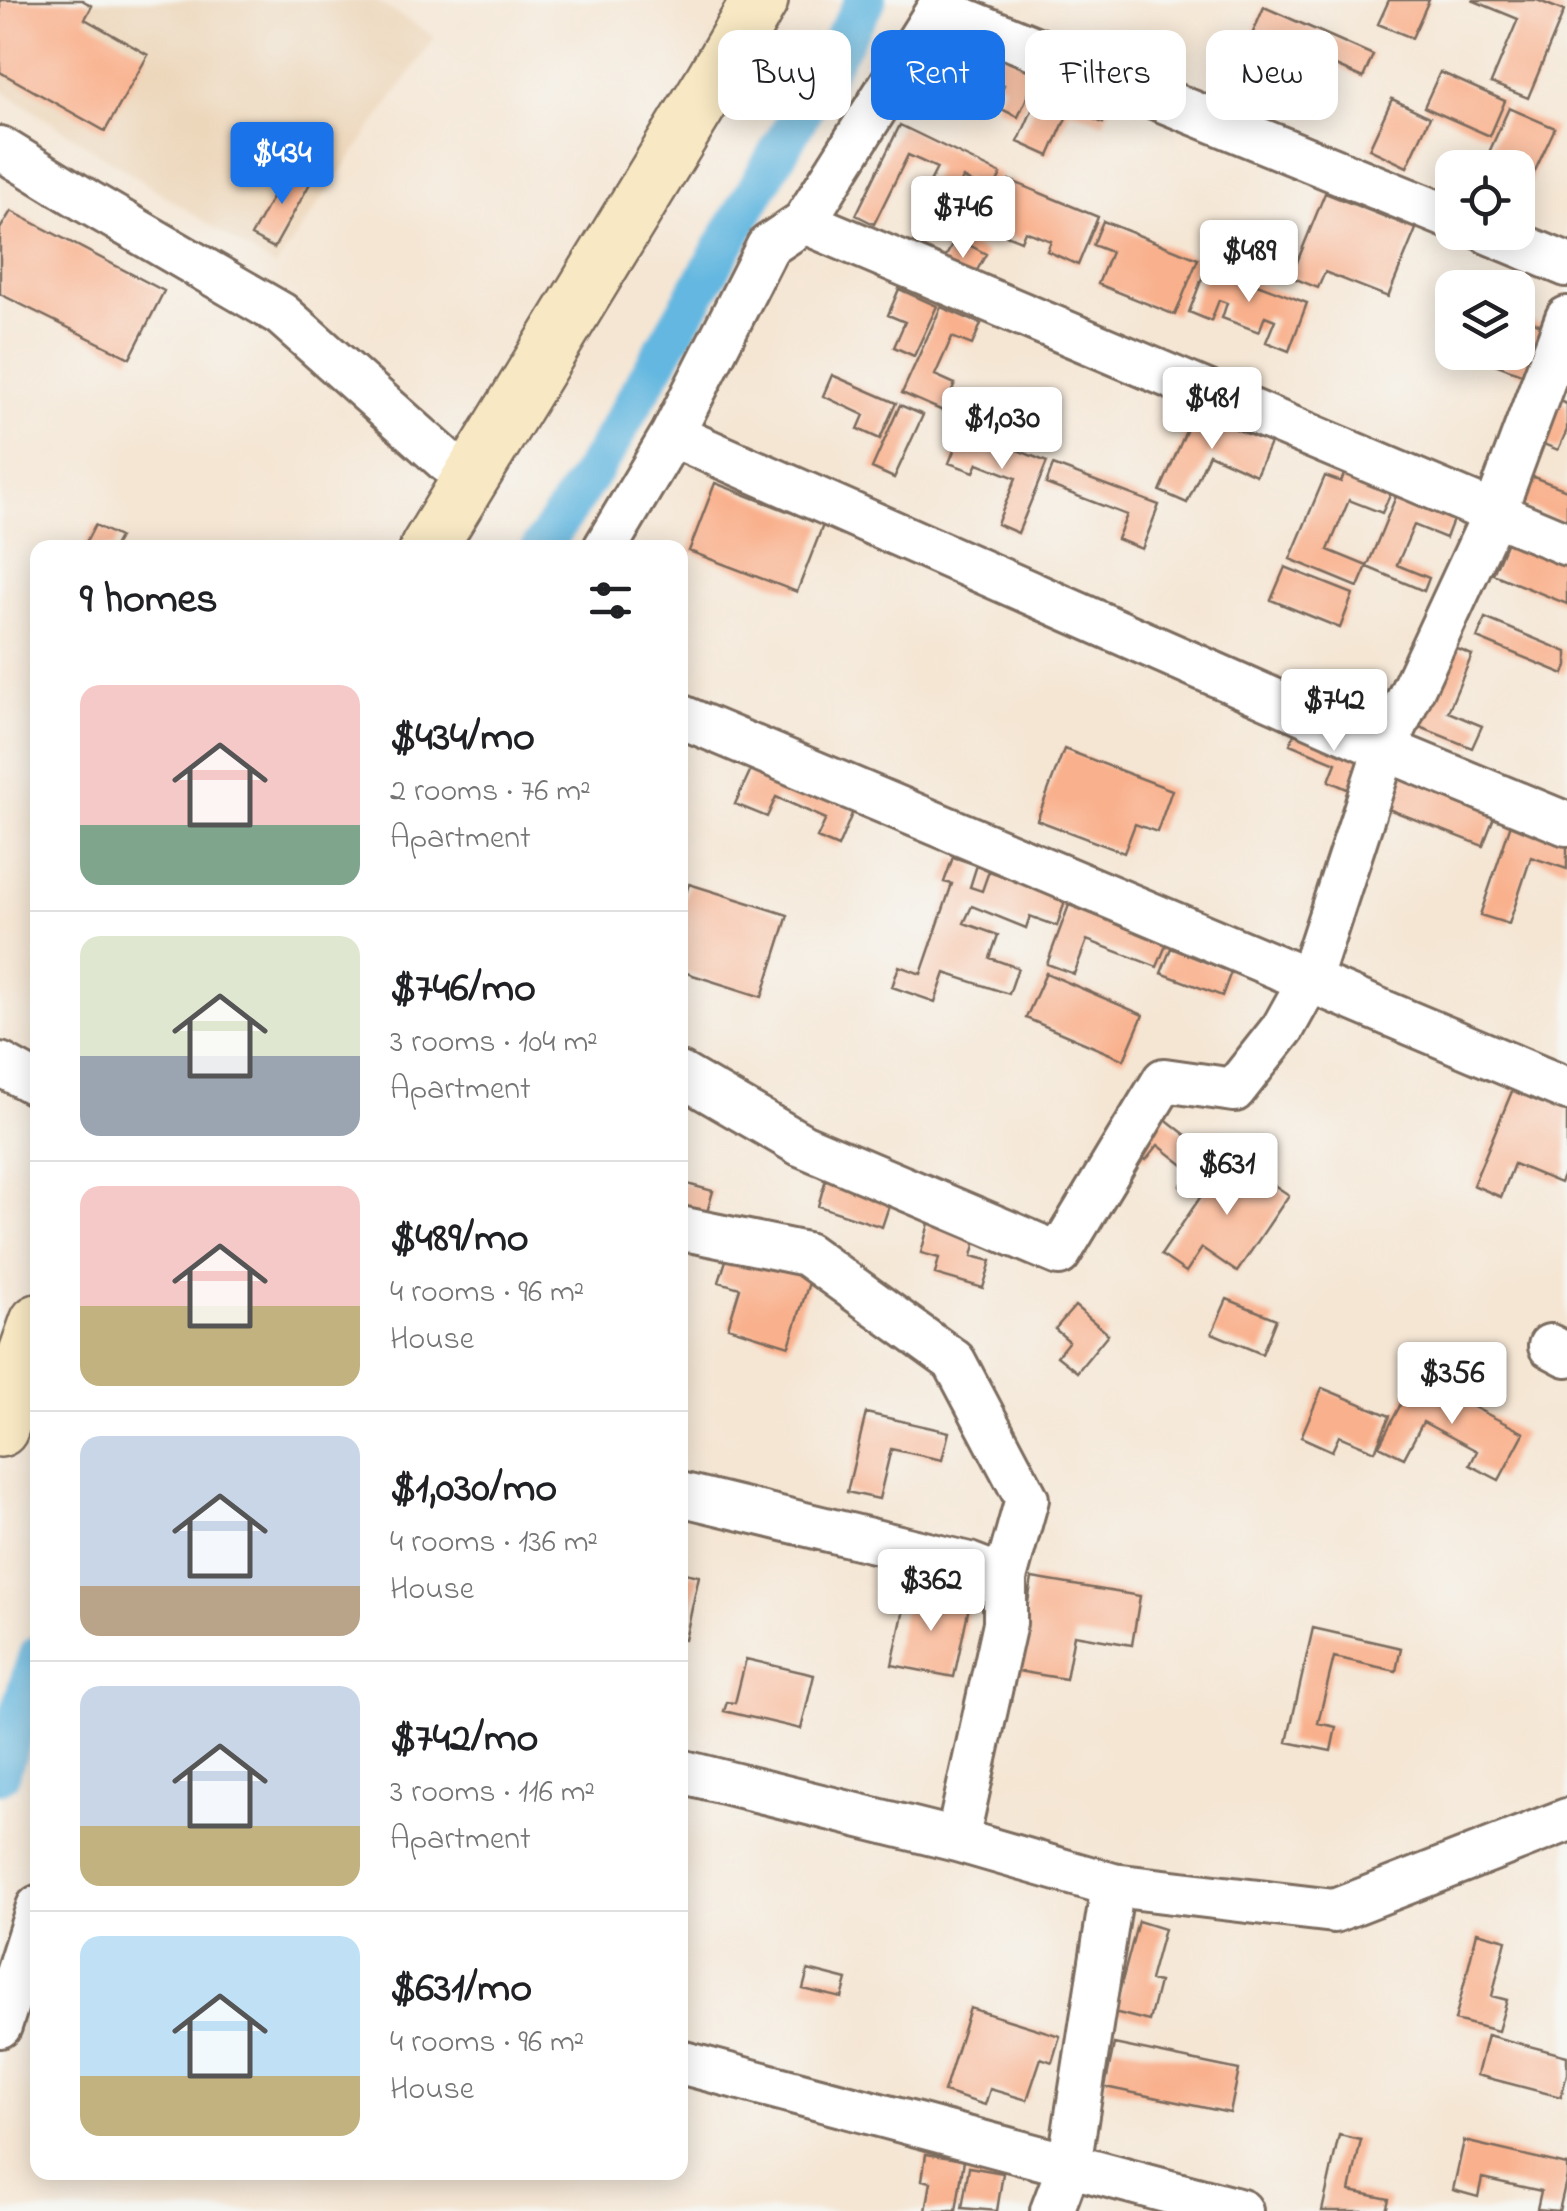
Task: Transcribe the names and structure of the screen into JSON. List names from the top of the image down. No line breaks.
{"page":{"chip":["Buy","Rent","Filters","New"],"price":["$434","$746","$489","$481","$1,030","$742","$631","$356","$362"],"heading":"9 homes","list":[{"name":"$434/mo","note":"2 rooms · 76 m² · Apartment"},{"name":"$746/mo","note":"3 rooms · 104 m² · Apartment"},{"name":"$489/mo","note":"4 rooms · 96 m² · House"},{"name":"$1,030/mo","note":"4 rooms · 136 m² · House"},{"name":"$742/mo","note":"3 rooms · 116 m² · Apartment"},{"name":"$631/mo","note":"4 rooms · 96 m² · House"}]}}
